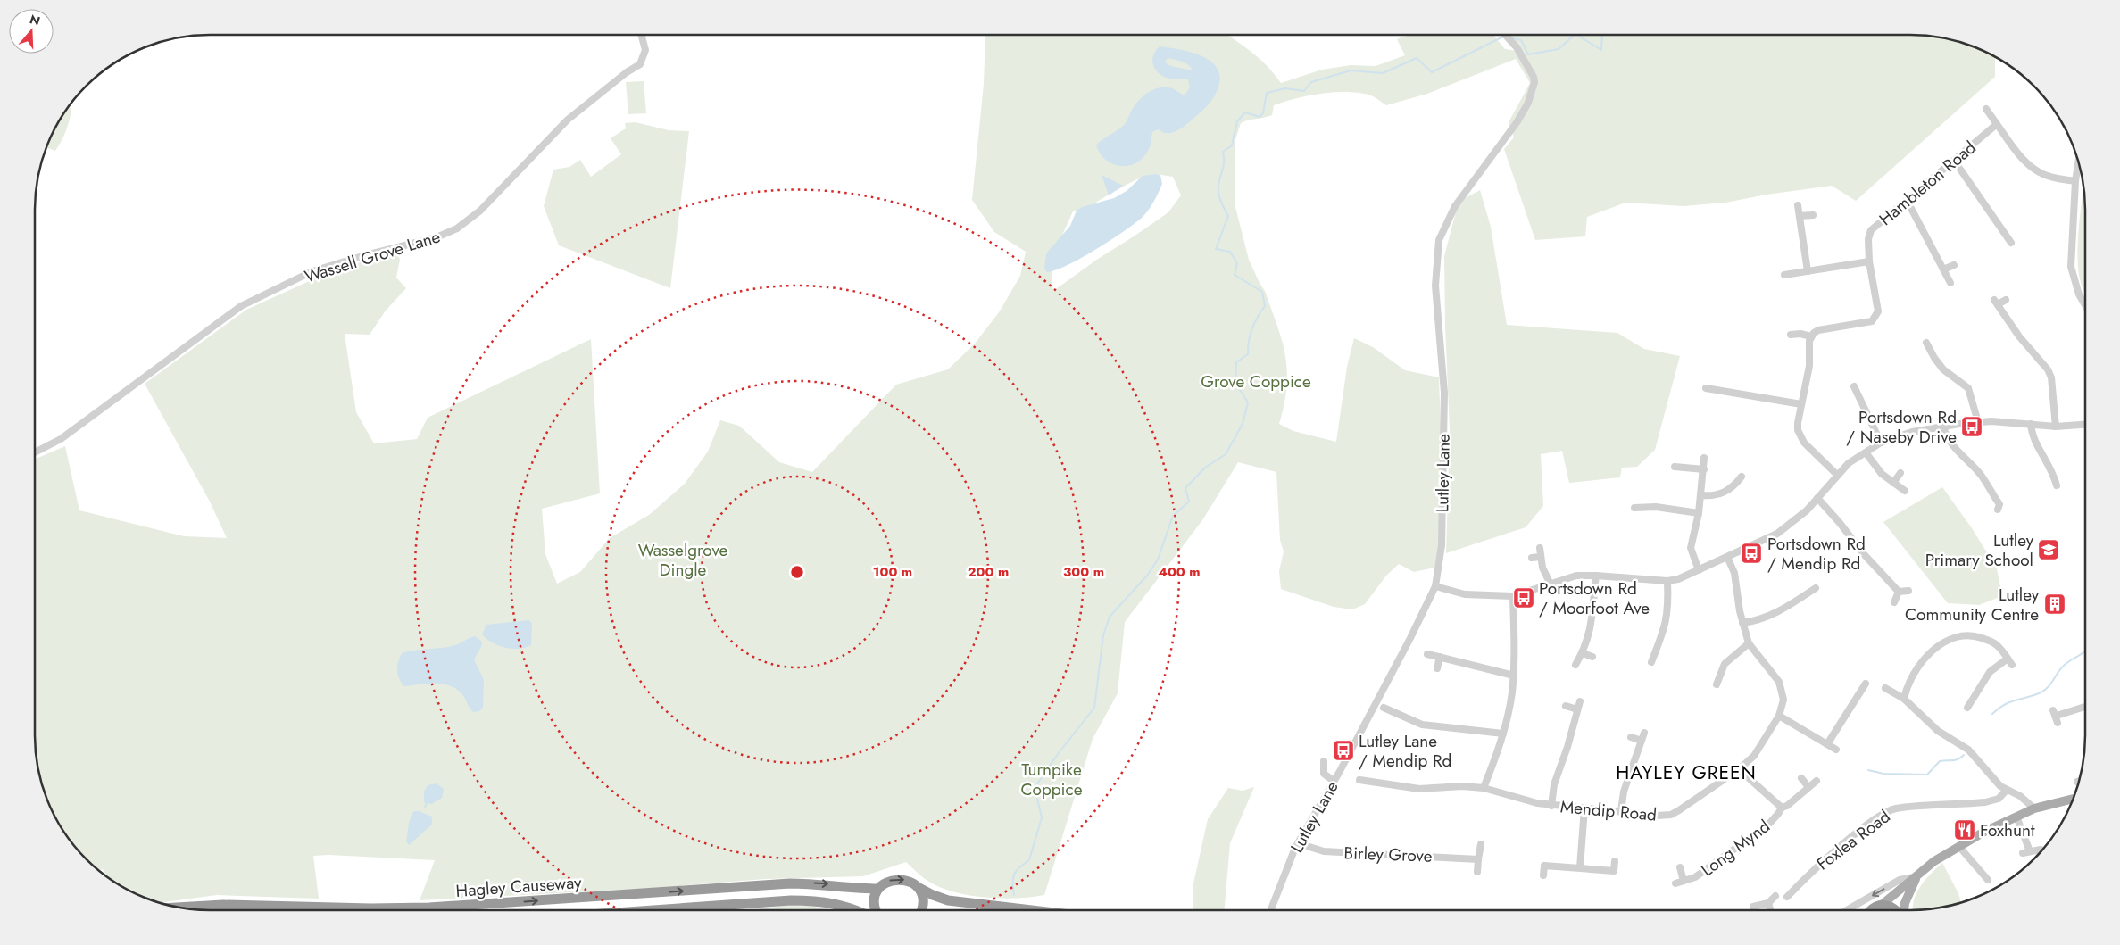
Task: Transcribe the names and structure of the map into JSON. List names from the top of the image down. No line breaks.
{"streets":{"highway":["Hagley Causeway"],"street":["Hambleton Road","Wassell Grove Lane","Lutley Lane","Mendip Road","Foxlea Road","Long Mynd","Birley Grove"]},"crossings":[["Lutley Lane","Birley Grove"],["Mendip Road","Long Mynd"]],"one_way":["Hagley Causeway"],"districts":["HAYLEY GREEN"],"parks":["Grove Coppice","Wasselgrove Dingle","Turnpike Coppice"],"places":{"bus stop":["Portsdown Rd / Naseby Drive","Portsdown Rd / Mendip Rd","Portsdown Rd / Moorfoot Ave","Lutley Lane / Mendip Rd"],"school or university":["Lutley Primary School"],"building":["Lutley Community Centre"],"restaurant":["Foxhunt"]},"north":"top","rings":["100 m","200 m","300 m","400 m"]}
